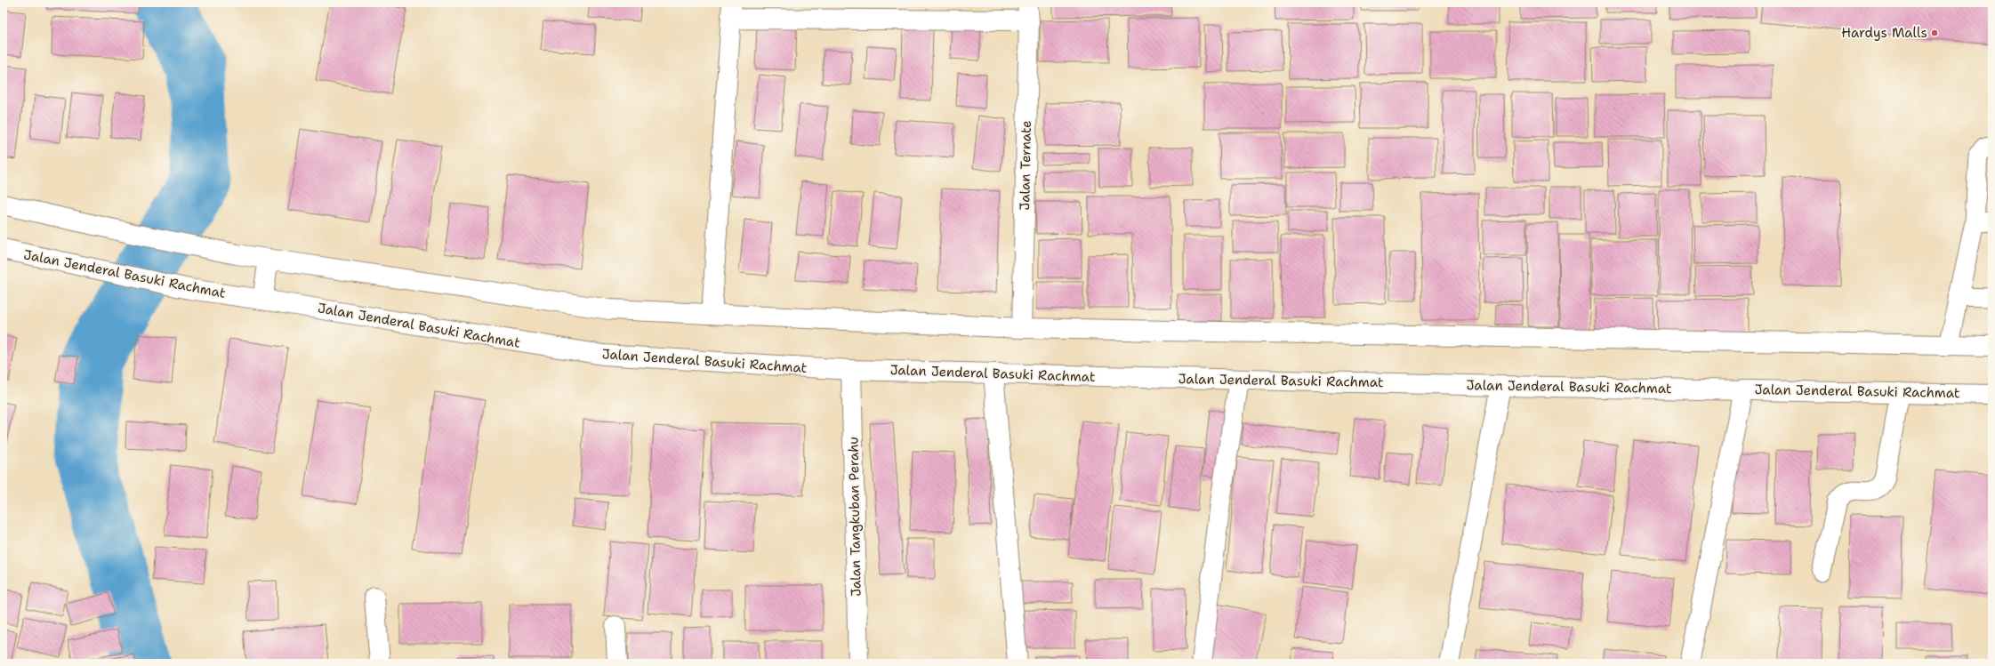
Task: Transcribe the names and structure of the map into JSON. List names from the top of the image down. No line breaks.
{"streets":{"main road":["Jalan Ternate","Jalan Jenderal Basuki Rachmat","Jalan Tangkuban Perahu"]},"crossings":[["Jalan Jenderal Basuki Rachmat","Jalan Tangkuban Perahu"]],"places":["Hardys Malls"]}
